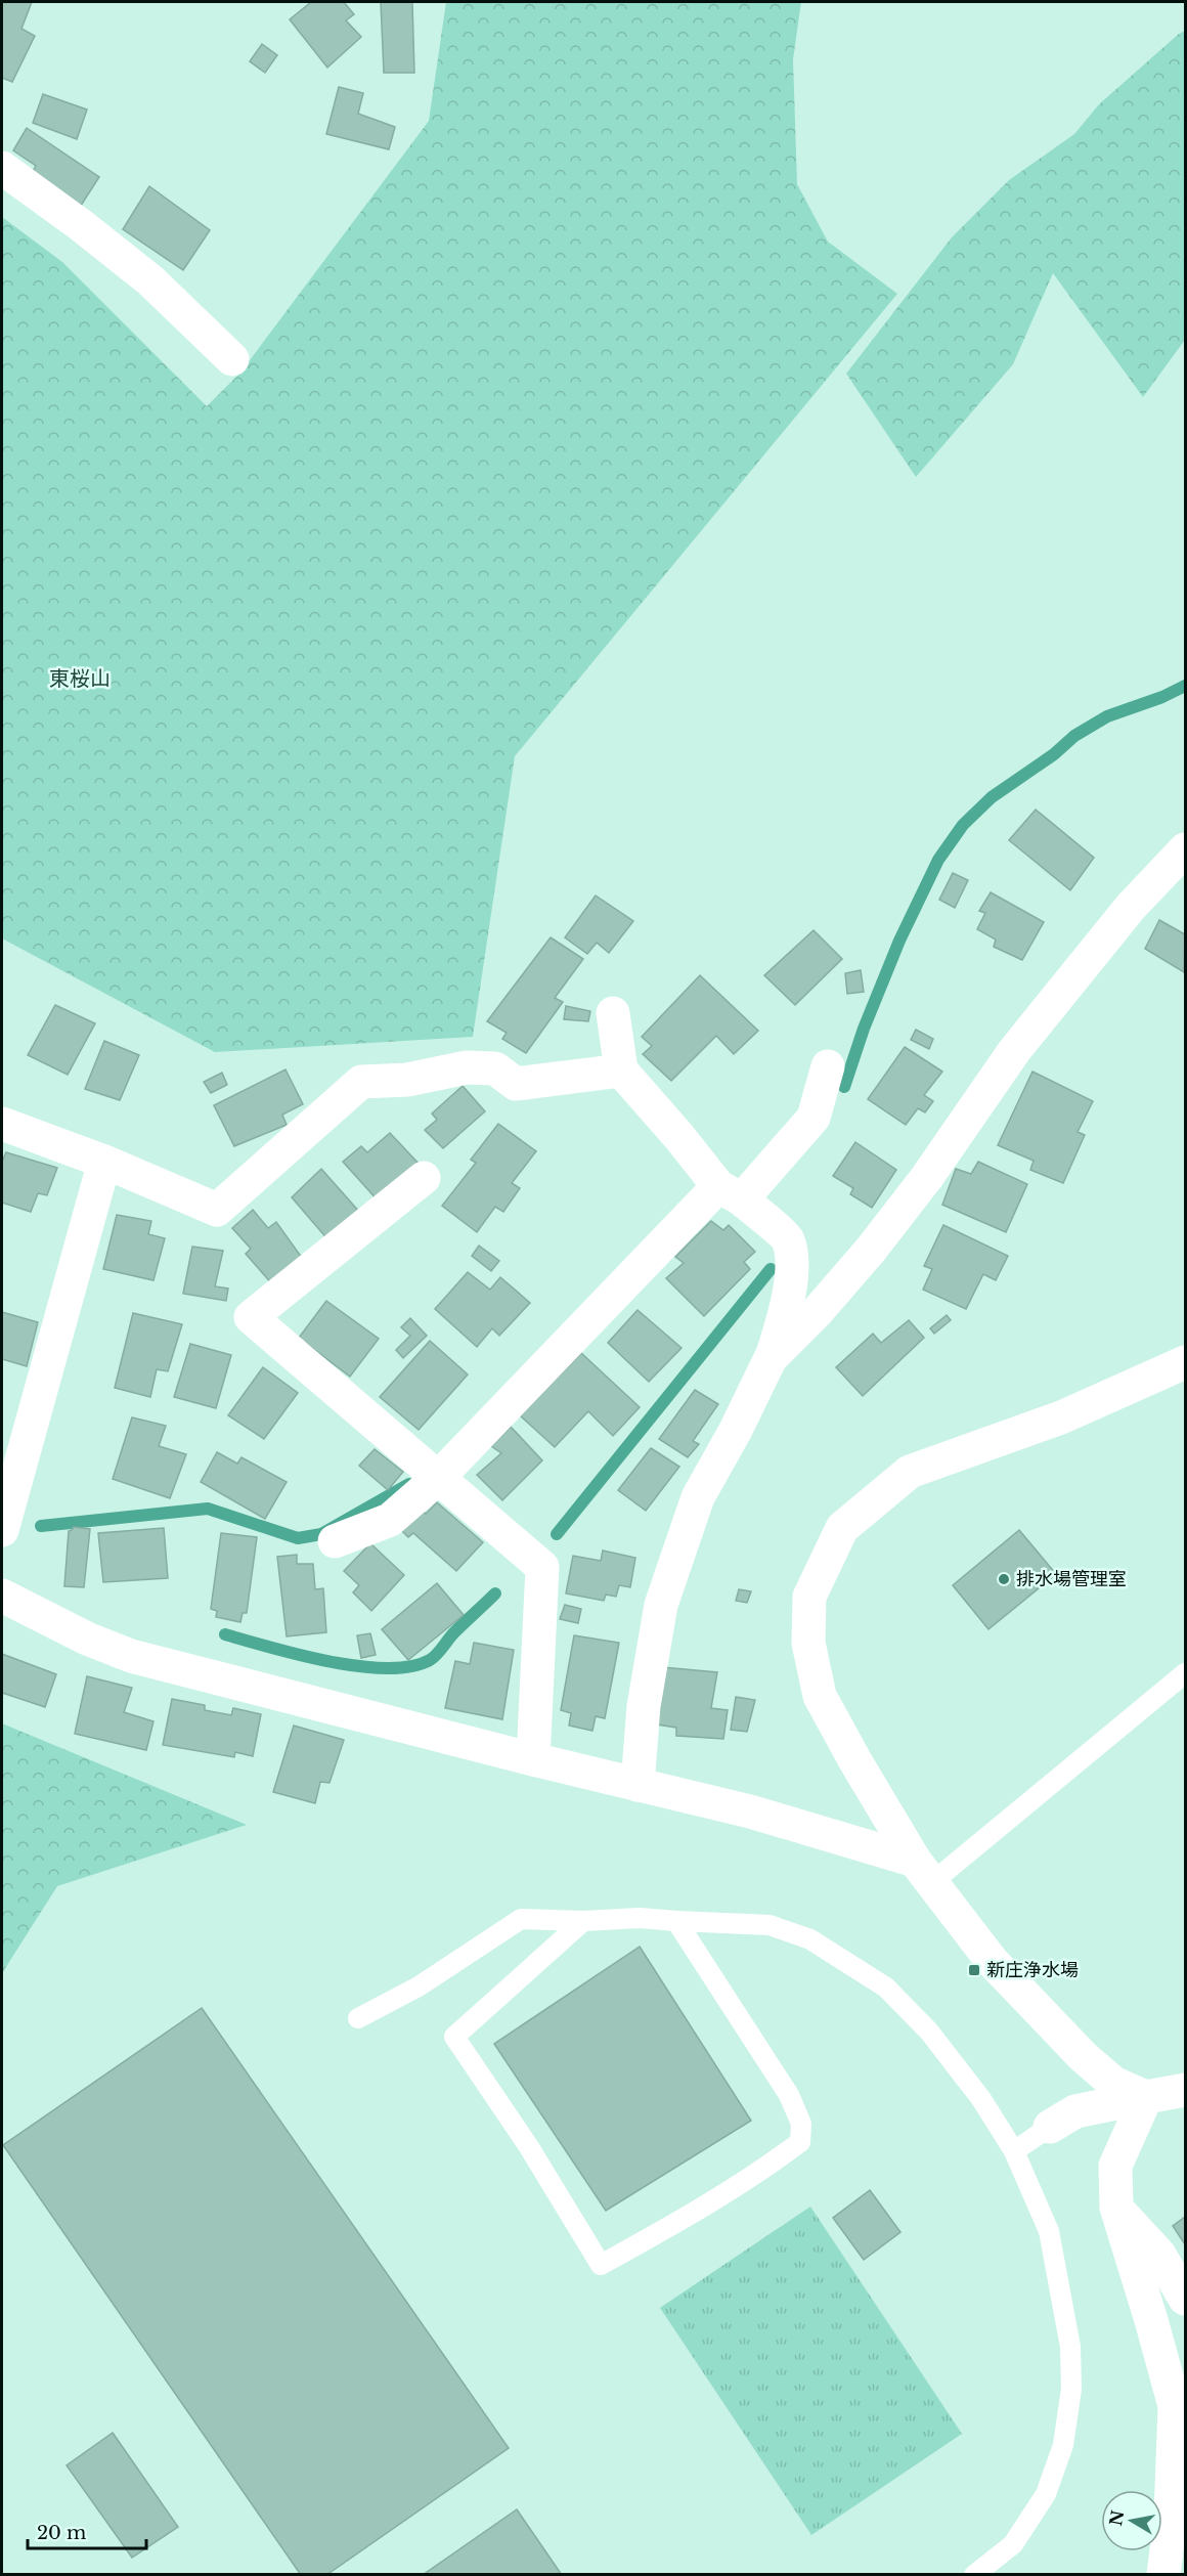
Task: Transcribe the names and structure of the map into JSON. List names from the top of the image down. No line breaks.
{"districts":["東桜山"],"places":{"other":["排水場管理室"],"transit":["新庄浄水場"]},"scale_bar":"20 m","north":"left"}
